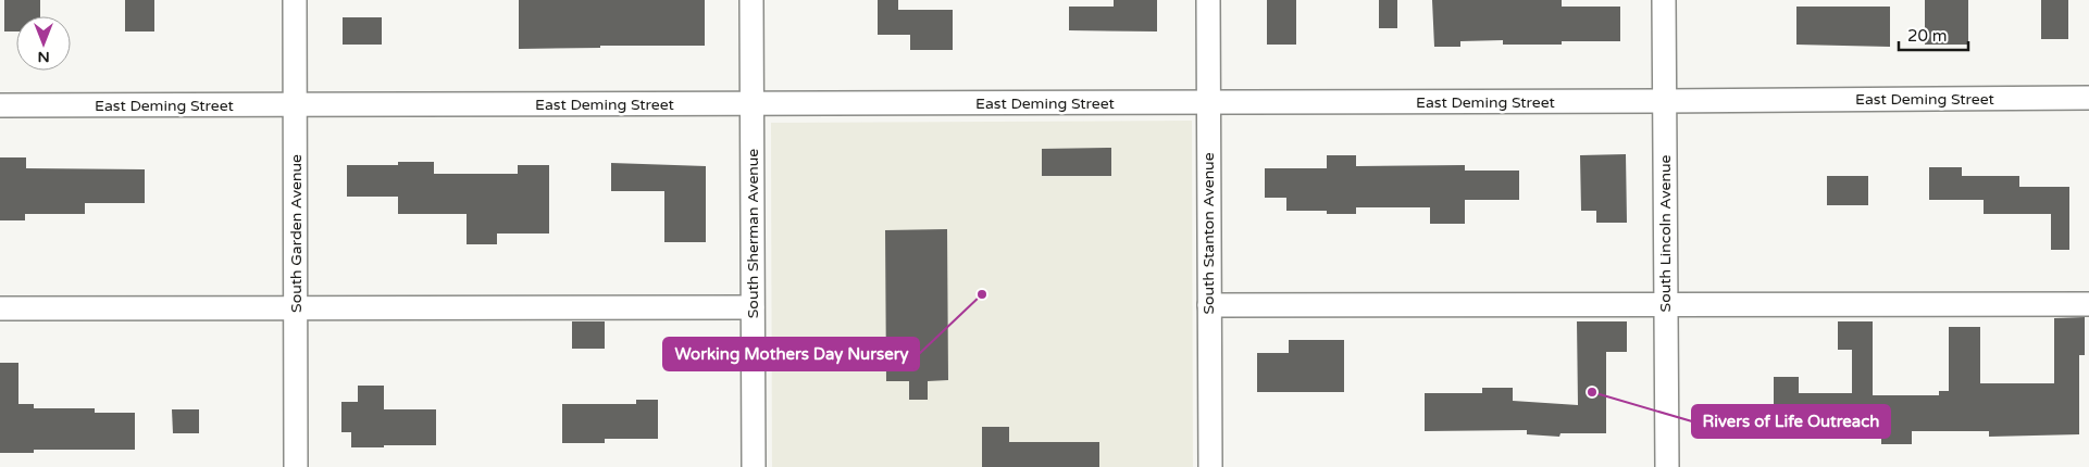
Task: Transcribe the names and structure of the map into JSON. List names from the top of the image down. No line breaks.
{"streets":{"street":["East Deming Street","South Garden Avenue","South Sherman Avenue","South Stanton Avenue","South Lincoln Avenue"]},"crossings":[["East Deming Street","South Garden Avenue"],["East Deming Street","South Sherman Avenue"],["East Deming Street","South Stanton Avenue"],["East Deming Street","South Lincoln Avenue"]],"places":["Working Mothers Day Nursery","Rivers of Life Outreach"],"scale_bar":"20 m","north":"bottom"}
